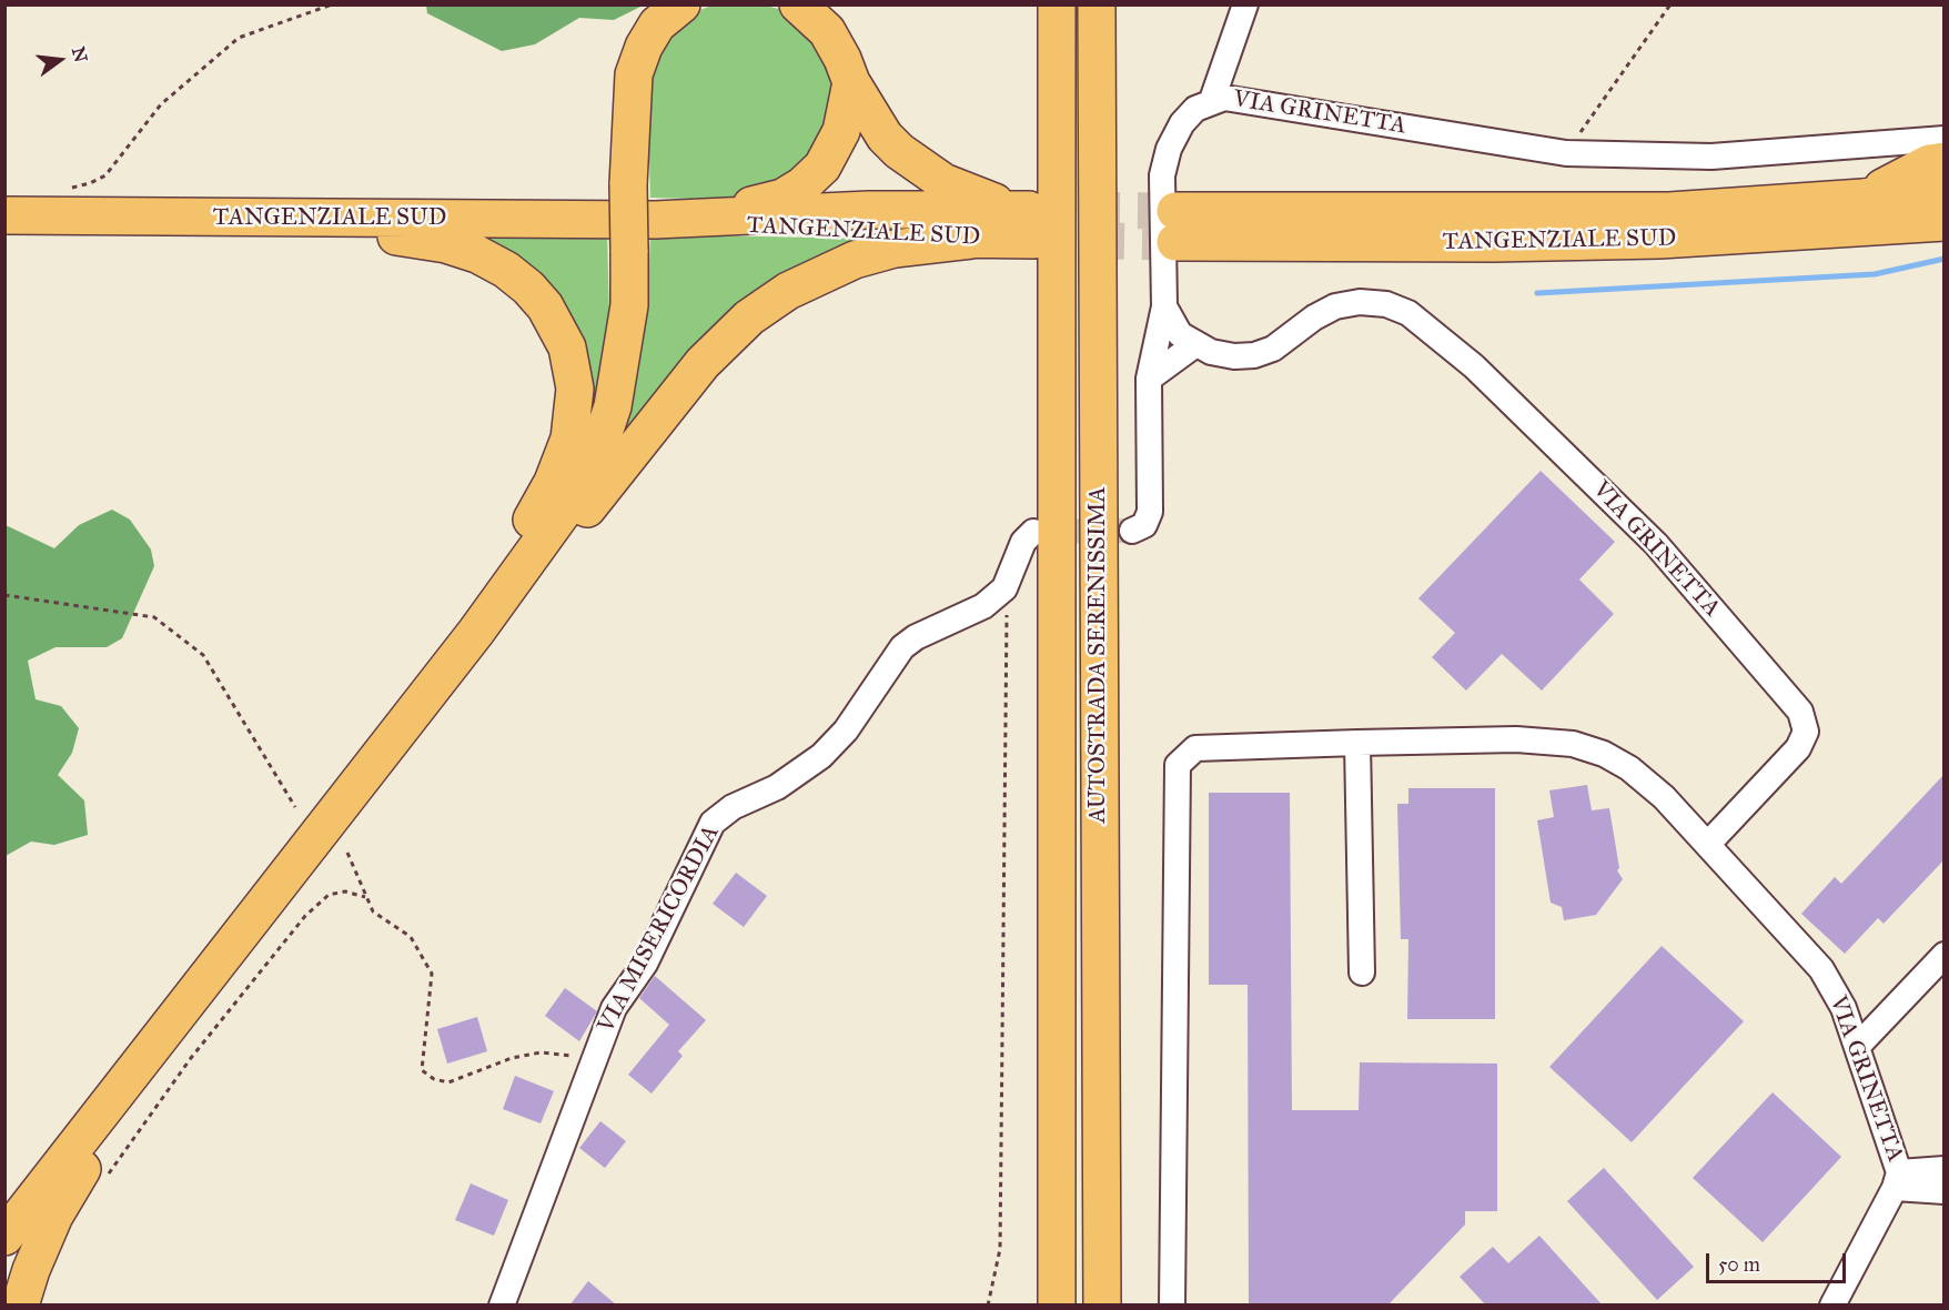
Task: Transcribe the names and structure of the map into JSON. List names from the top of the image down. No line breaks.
{"streets":{"highway":["TANGENZIALE SUD","AUTOSTRADA SERENISSIMA"],"street":["VIA GRINETTA","VIA MISERICORDIA"]},"scale_bar":"50 m","north":"right"}
